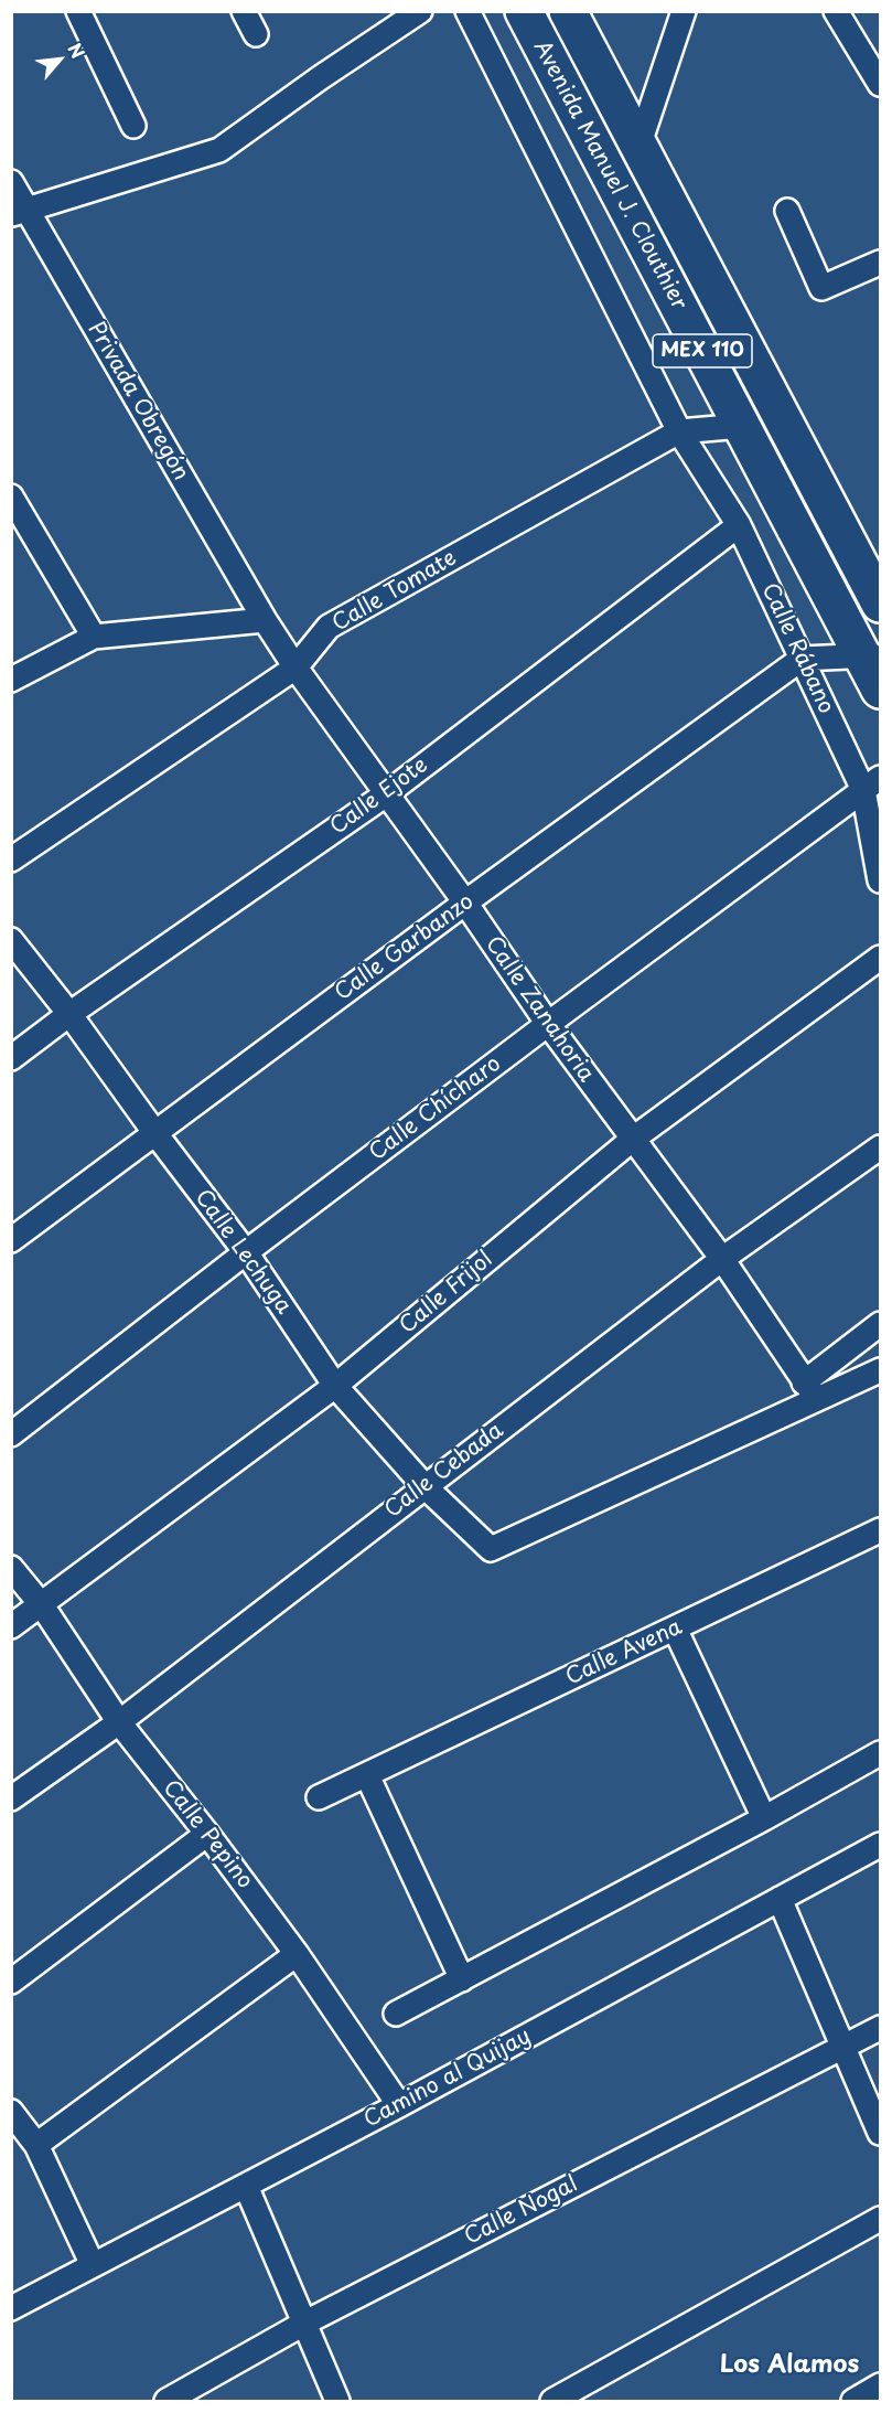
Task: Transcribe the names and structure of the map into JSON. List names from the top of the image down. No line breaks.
{"streets":{"main road":["Avenida Manuel J. Clouthier","MEX 110"],"street":["Privada Obregón","Calle Tomate","Calle Rábano","Calle Ejote","Calle Garbanzo","Calle Zanahoria","Calle Chícharo","Calle Lechuga","Calle Frijol","Calle Cebada","Calle Avena","Calle Pepino","Camino al Quijay","Calle Nogal"]},"crossings":[["Avenida Manuel J. Clouthier","Calle Tomate"],["Privada Obregón","Calle Zanahoria"],["Calle Tomate","Calle Rábano"],["Calle Tomate","Calle Zanahoria"],["Calle Rábano","Calle Ejote"],["Calle Rábano","Calle Garbanzo"],["Calle Rábano","Calle Chícharo"],["Calle Ejote","Calle Zanahoria"],["Calle Ejote","Calle Lechuga"],["Calle Garbanzo","Calle Zanahoria"],["Calle Garbanzo","Calle Lechuga"],["Calle Zanahoria","Calle Chícharo"],["Calle Zanahoria","Calle Lechuga"],["Calle Zanahoria","Calle Frijol"],["Calle Zanahoria","Calle Cebada"],["Calle Chícharo","Calle Lechuga"],["Calle Lechuga","Calle Frijol"],["Calle Lechuga","Calle Cebada"],["Calle Frijol","Calle Pepino"],["Calle Cebada","Calle Pepino"],["Calle Pepino","Camino al Quijay"]],"districts":["Los Alamos"],"north":"top right"}
